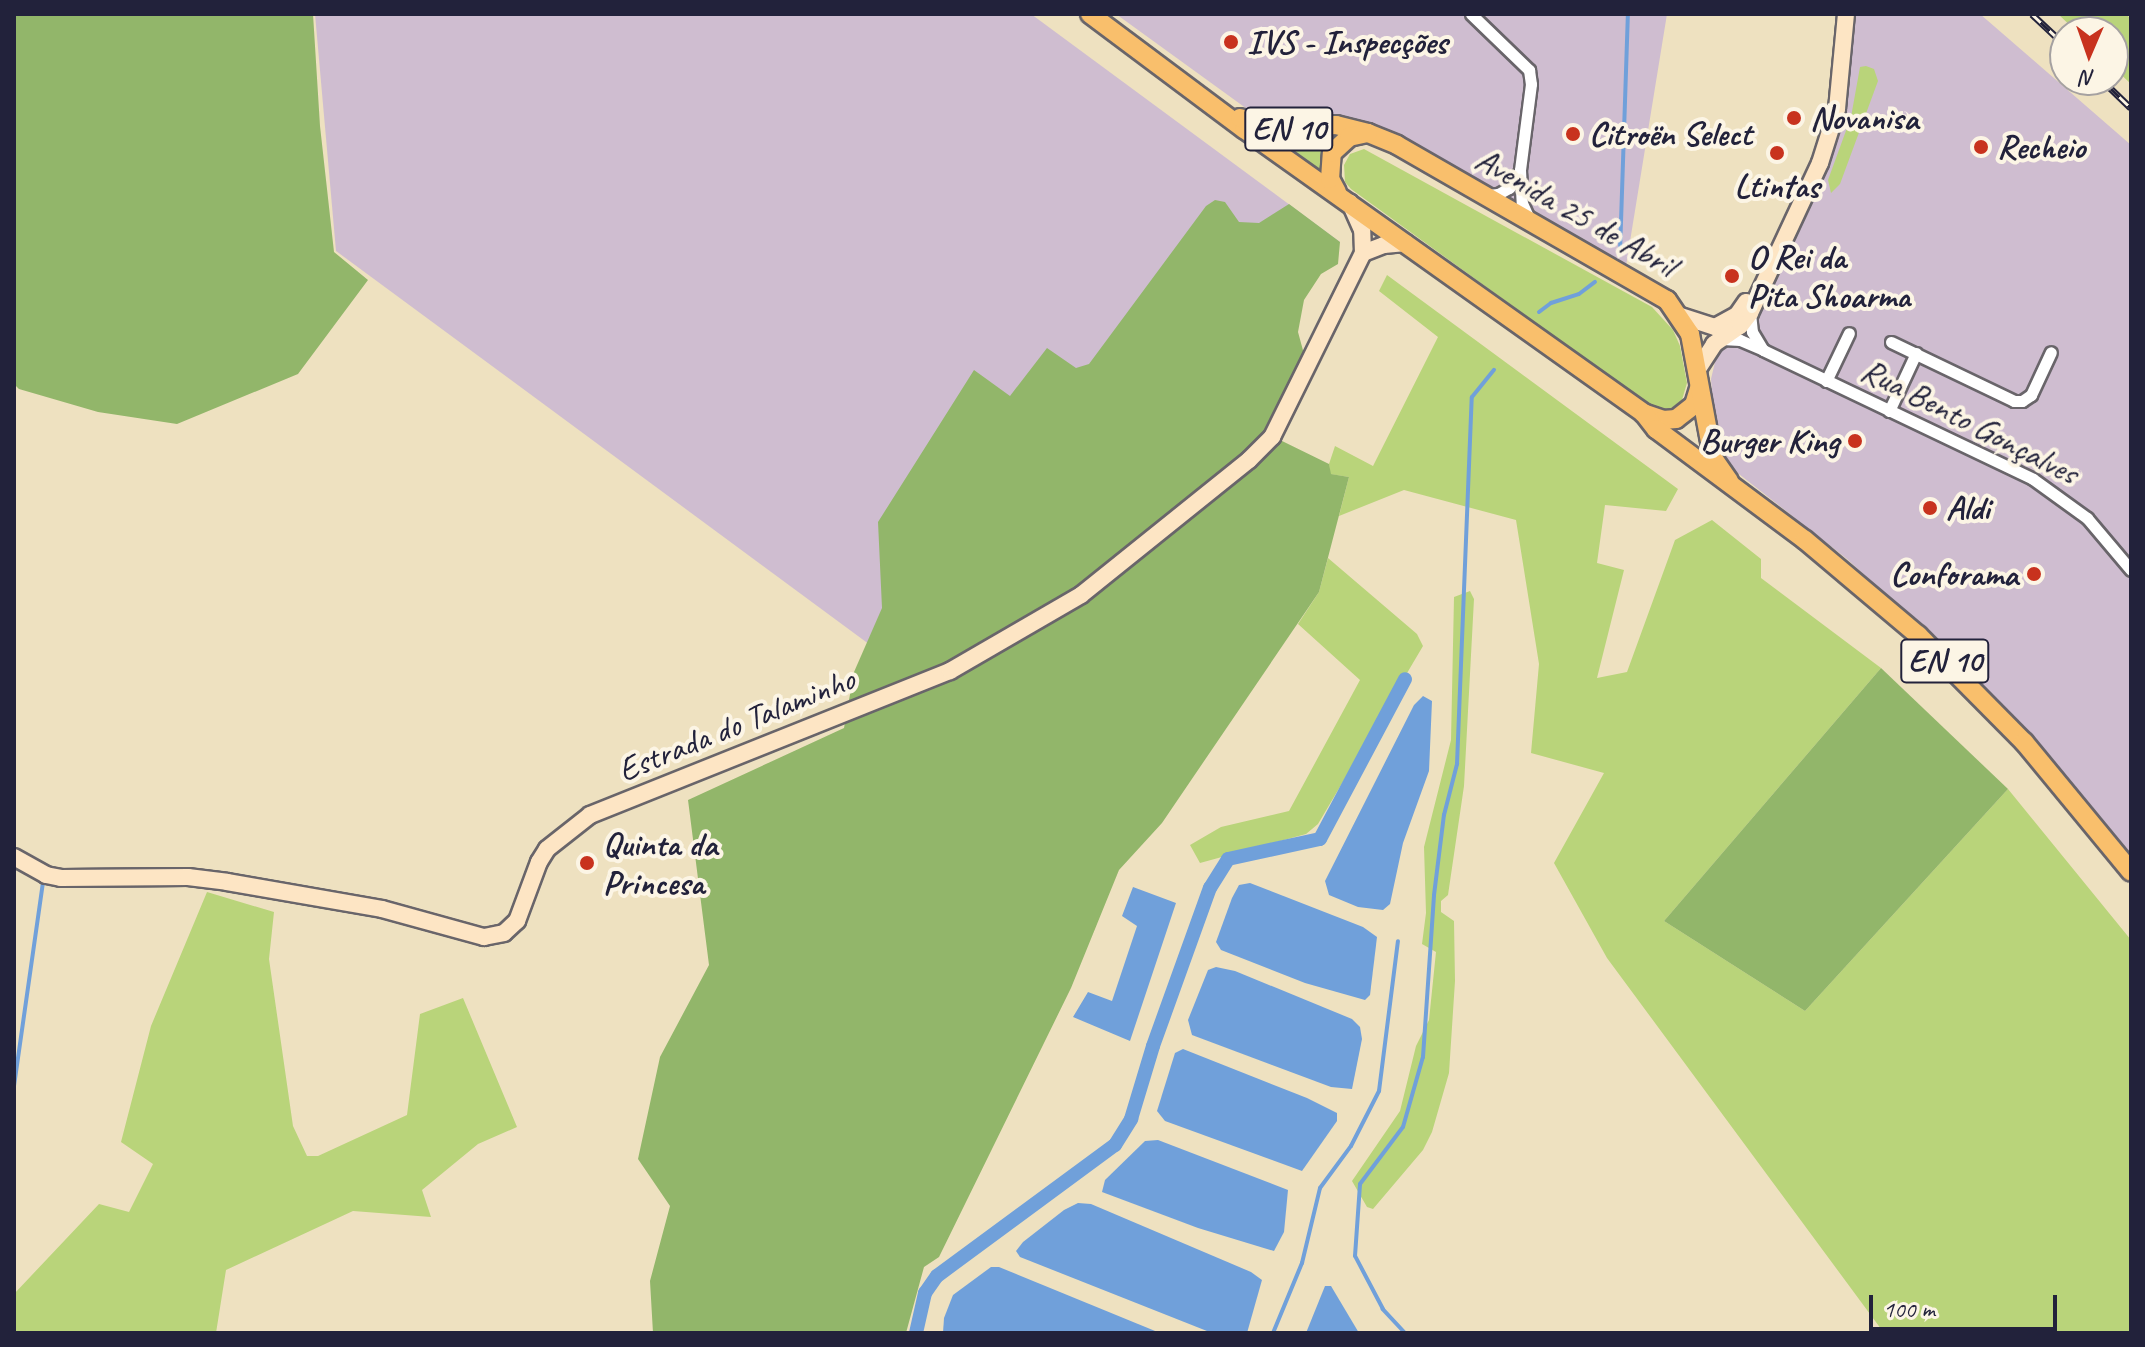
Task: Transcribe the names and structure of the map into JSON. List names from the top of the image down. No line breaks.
{"streets":{"main road":["EN 10","Avenida 25 de Abril","Estrada do Talaminho"],"street":["Rua Bento Gonçalves"]},"crossings":[["EN 10","Avenida 25 de Abril"]],"places":["IVS - Inspecções","Novanisa","Citroën Select","Recheio","Ltintas","O Rei da Pita Shoarma","Burger King","Aldi","Conforama","Quinta da Princesa"],"scale_bar":"100 m","north":"bottom"}
